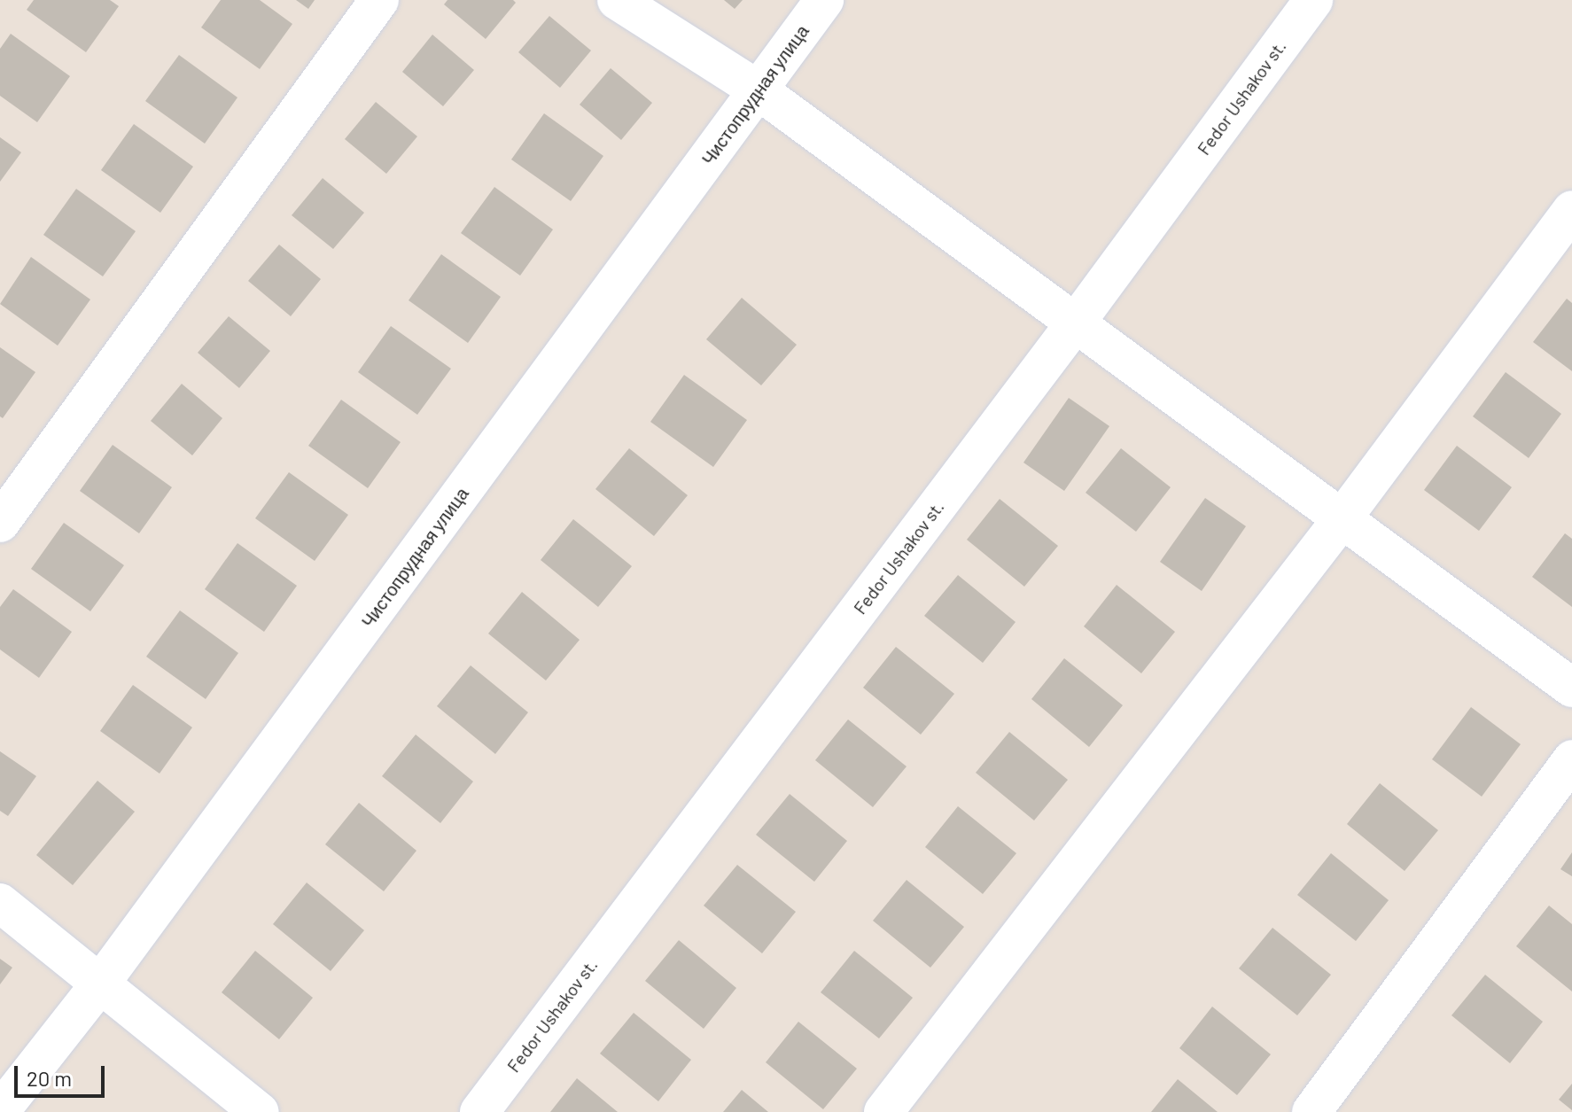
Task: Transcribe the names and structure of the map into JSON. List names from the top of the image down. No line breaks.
{"streets":{"street":["Чистопрудная улица","Fedor Ushakov st."]},"scale_bar":"20 m"}
